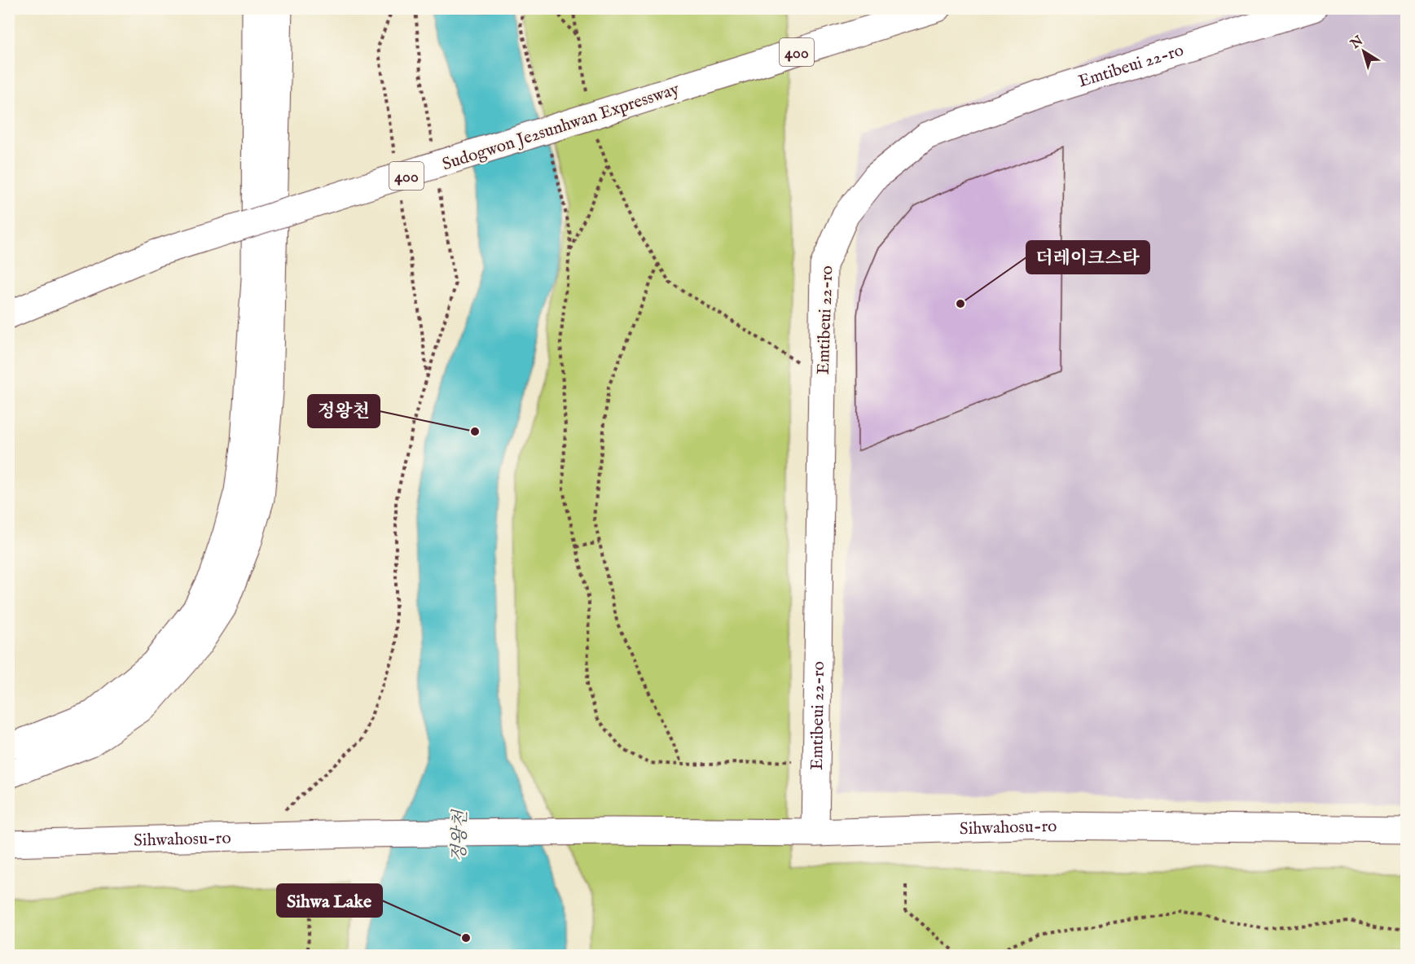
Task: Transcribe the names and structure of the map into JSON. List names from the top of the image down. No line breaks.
{"streets":{"main road":["400","Emtibeui 22-ro","Sudogwon Je2sunhwan Expressway","Sihwahosu-ro"]},"crossings":[["Emtibeui 22-ro","Sihwahosu-ro"]],"water":["정왕천"],"places":["더레이크스타","정왕천","Sihwa Lake"],"north":"top left"}
